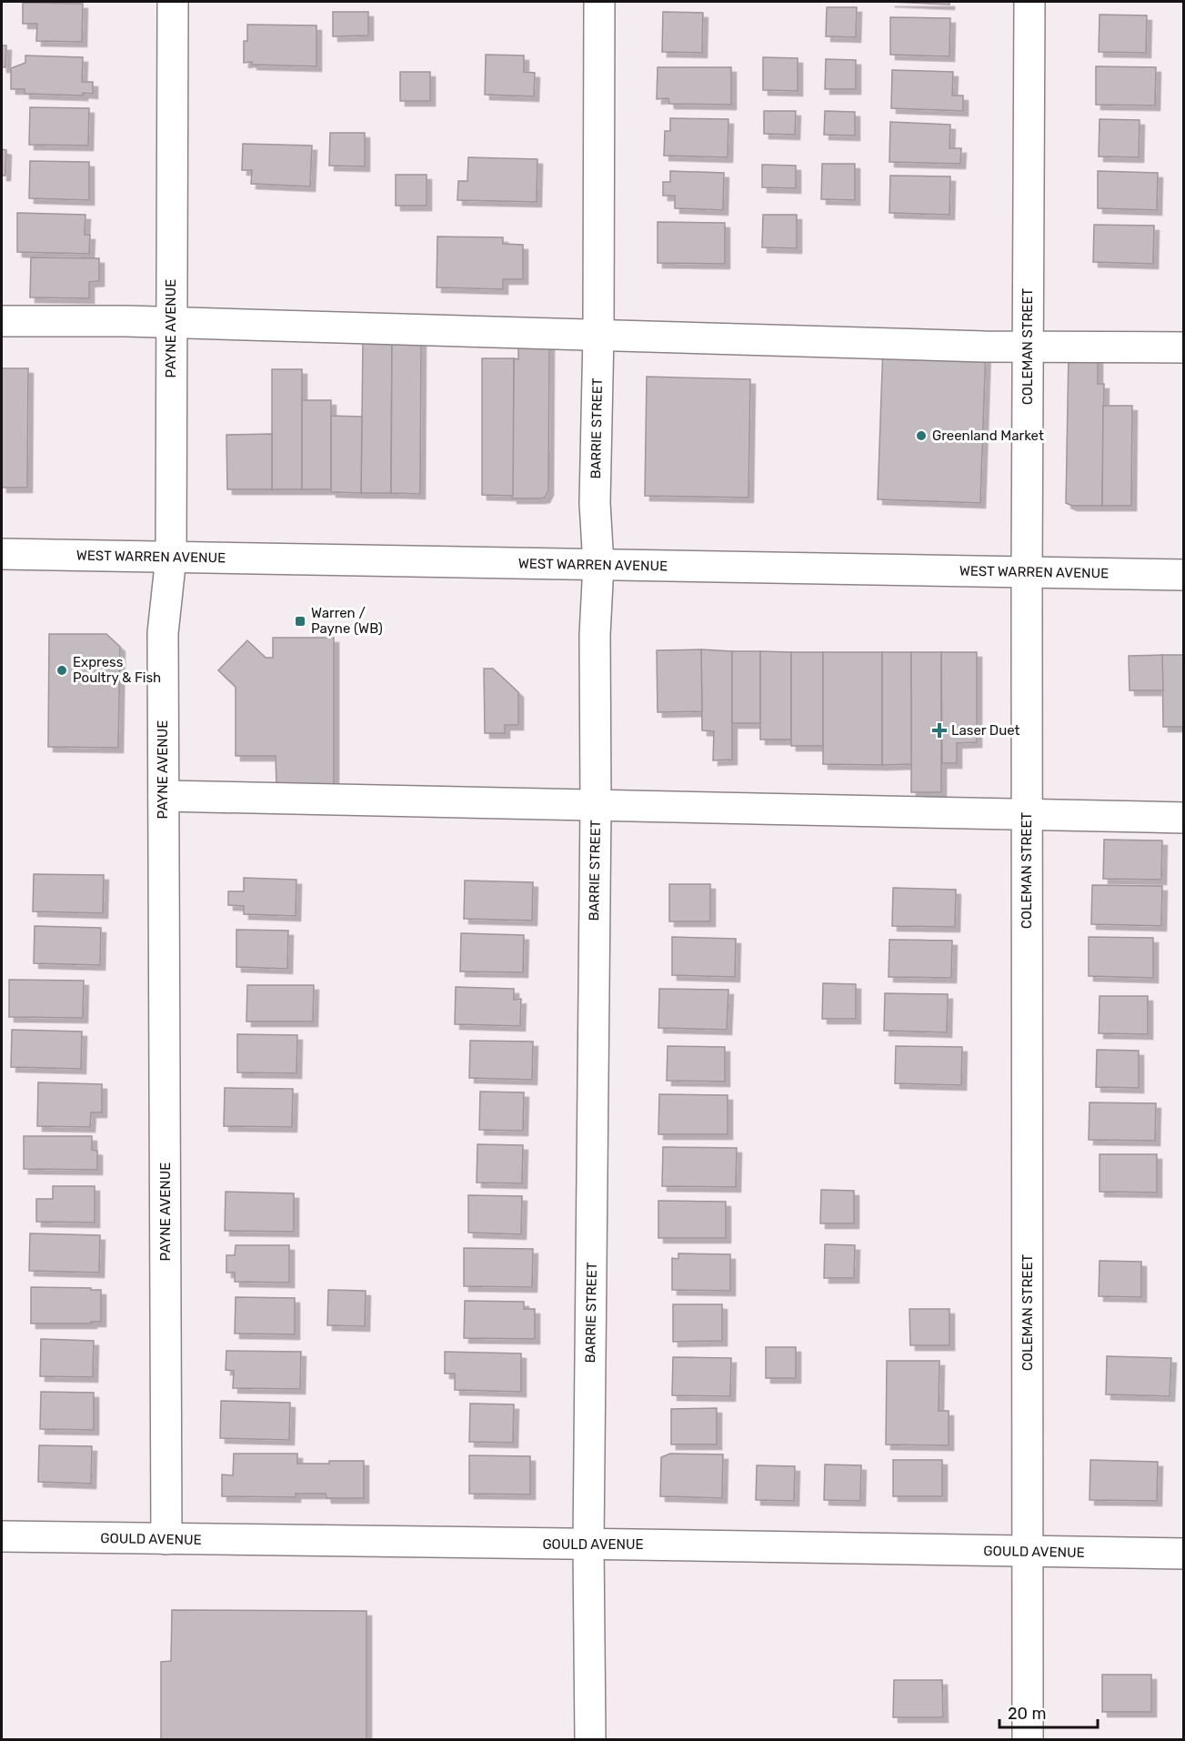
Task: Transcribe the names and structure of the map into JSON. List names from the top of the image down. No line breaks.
{"streets":{"street":["PAYNE AVENUE","COLEMAN STREET","BARRIE STREET","WEST WARREN AVENUE","GOULD AVENUE"]},"crossings":[["PAYNE AVENUE","WEST WARREN AVENUE"],["PAYNE AVENUE","GOULD AVENUE"],["COLEMAN STREET","WEST WARREN AVENUE"],["COLEMAN STREET","GOULD AVENUE"],["BARRIE STREET","WEST WARREN AVENUE"],["BARRIE STREET","GOULD AVENUE"]],"places":{"other":["Greenland Market","Express Poultry & Fish"],"transit":["Warren / Payne (WB)"],"health":["Laser Duet"]},"scale_bar":"20 m"}
